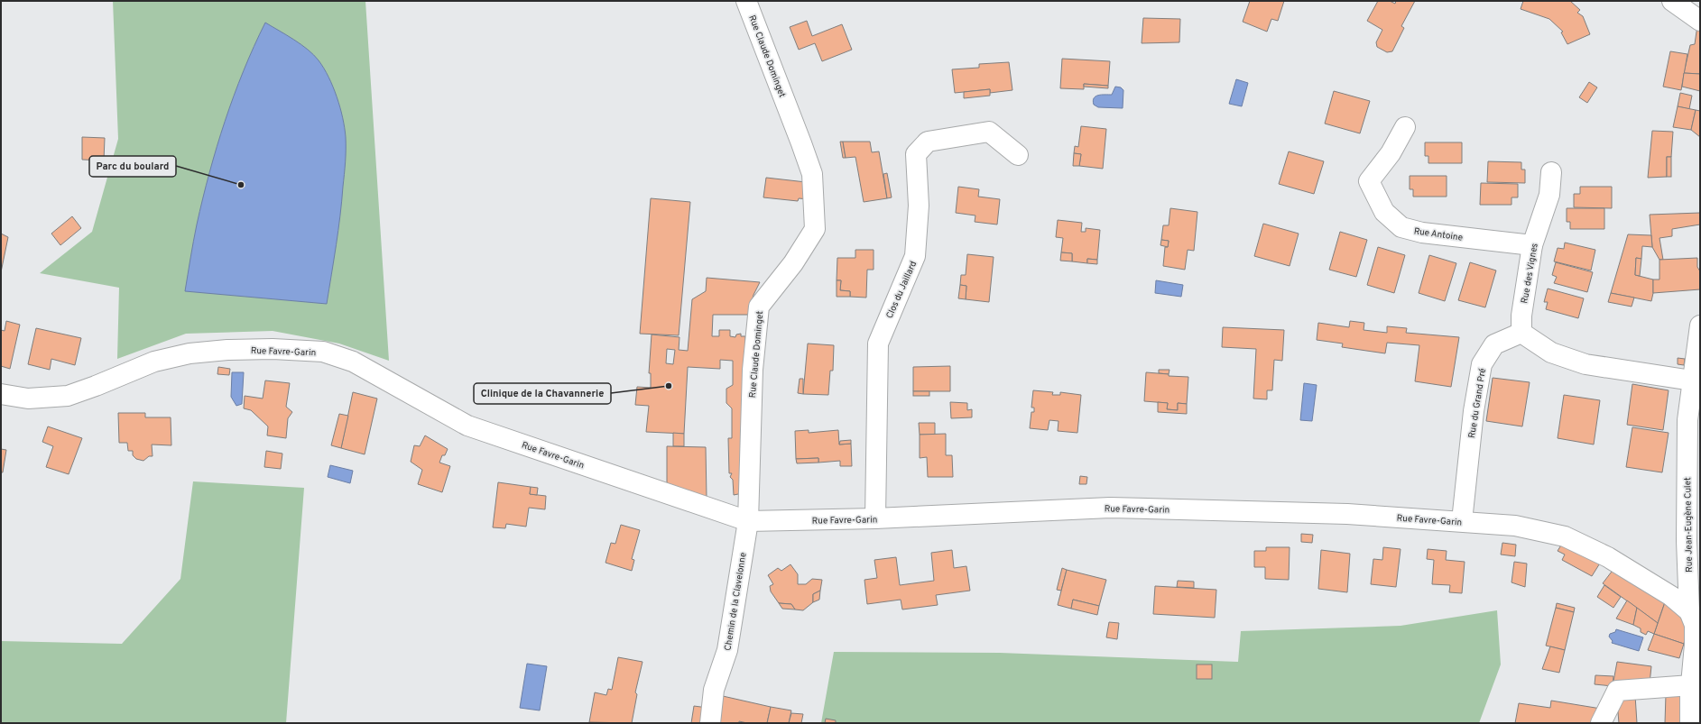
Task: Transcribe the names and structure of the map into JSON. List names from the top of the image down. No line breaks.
{"streets":{"street":["Rue Claude Dominget","Rue Antoine","Rue des Vignes","Clos du Jaillard","Rue Favre-Garin","Rue du Grand Pré","Rue Jean-Eugène Culet","Chemin de la Clavelonne"]},"crossings":[["Rue Claude Dominget","Rue Favre-Garin"],["Rue Claude Dominget","Chemin de la Clavelonne"],["Rue Antoine","Rue des Vignes"],["Rue des Vignes","Rue du Grand Pré"],["Clos du Jaillard","Rue Favre-Garin"],["Rue Favre-Garin","Rue du Grand Pré"],["Rue Favre-Garin","Rue Jean-Eugène Culet"],["Rue Favre-Garin","Chemin de la Clavelonne"]],"places":["Parc du boulard","Clinique de la Chavannerie"]}
